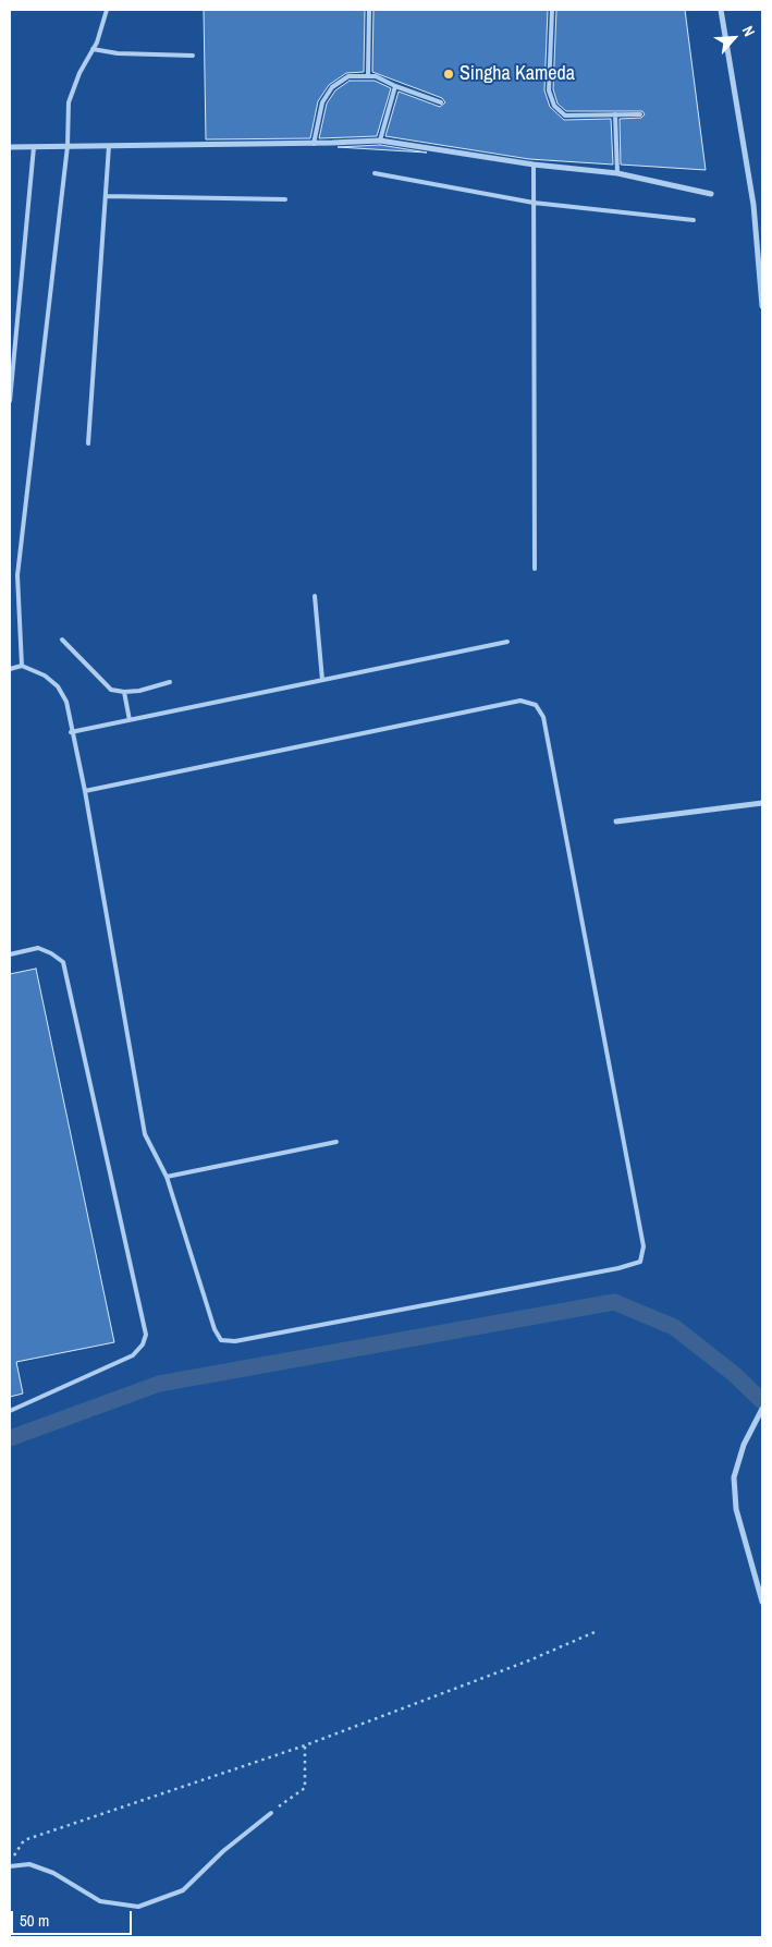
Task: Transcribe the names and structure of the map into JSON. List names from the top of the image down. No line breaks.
{"places":["Singha Kameda"],"scale_bar":"50 m","north":"top right"}
